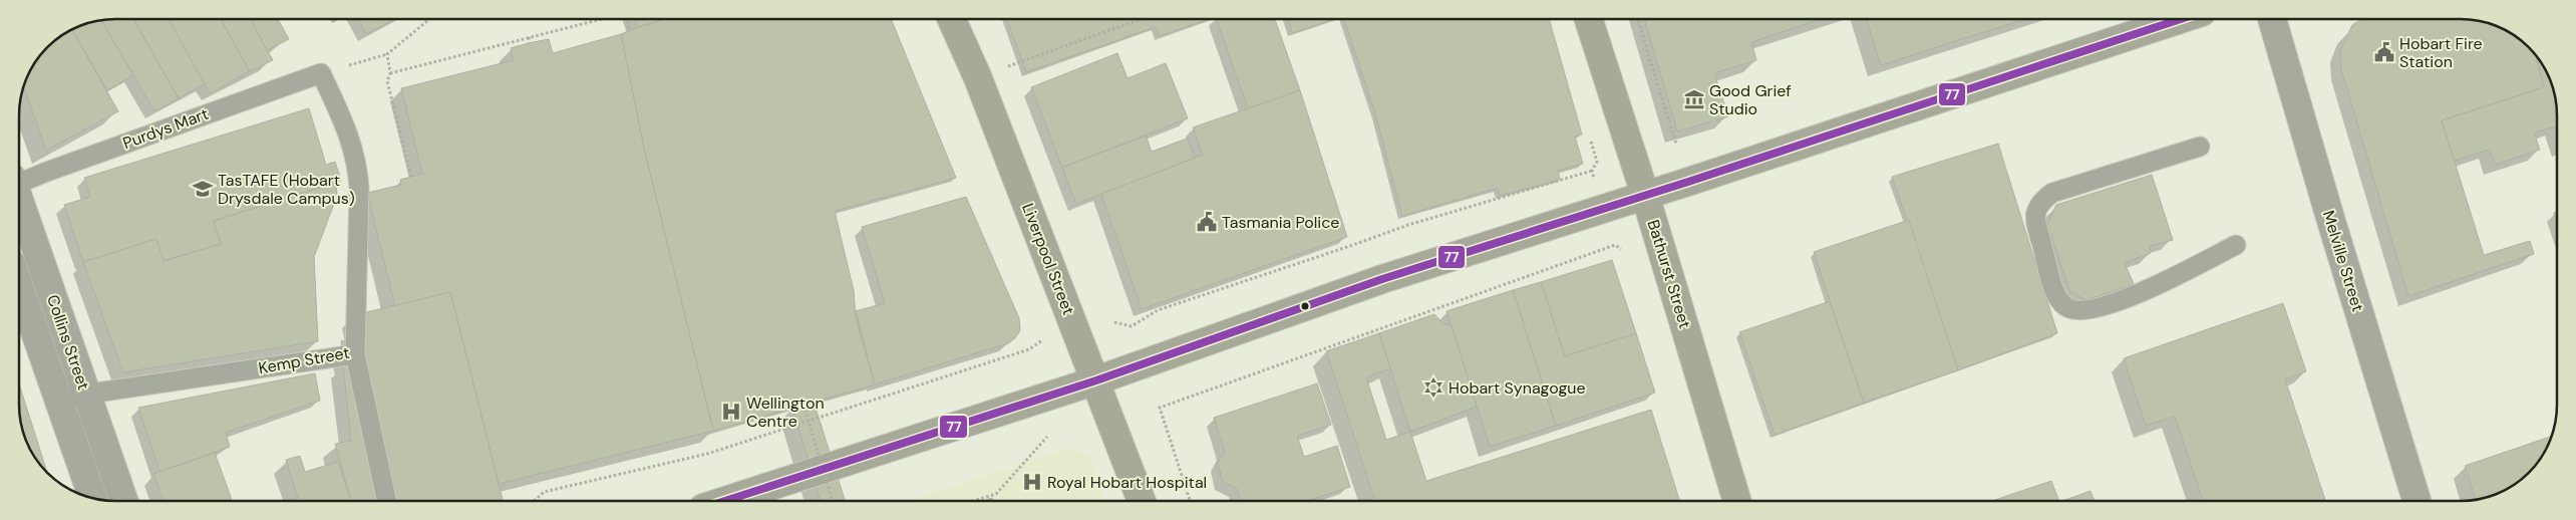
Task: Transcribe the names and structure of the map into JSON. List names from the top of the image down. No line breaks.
{"streets":{"main road":["Liverpool Street","Bathurst Street"],"street":["Melville Street","Collins Street"],"lane":["Purdys Mart","Kemp Street"]},"crossings":[["Purdys Mart","Kemp Street"],["Collins Street","Kemp Street"]],"places":{"public building":["Hobart Fire Station","Tasmania Police"],"museum":["Good Grief Studio"],"school or university":["TasTAFE (Hobart Drysdale Campus)"],"synagogue":["Hobart Synagogue"],"hospital":["Wellington Centre","Royal Hobart Hospital"]},"lines":["transit line 77"]}
